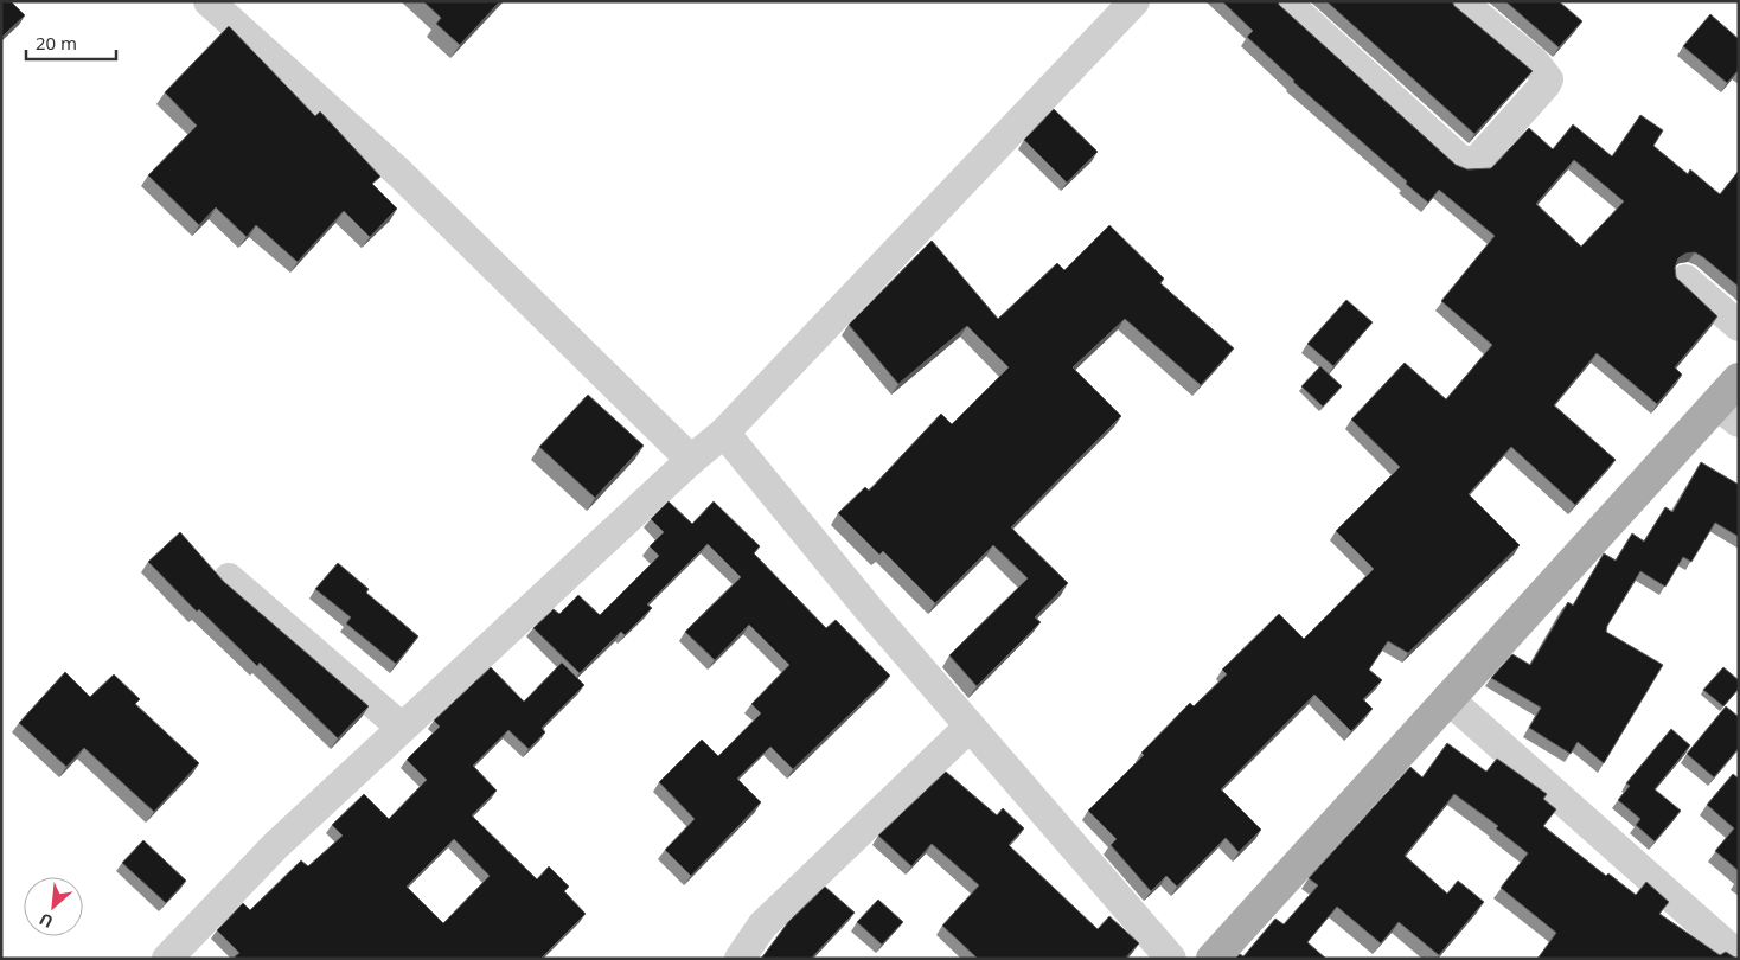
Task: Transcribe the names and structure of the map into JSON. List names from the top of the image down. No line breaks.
{"scale_bar":"20 m","north":"bottom left"}
